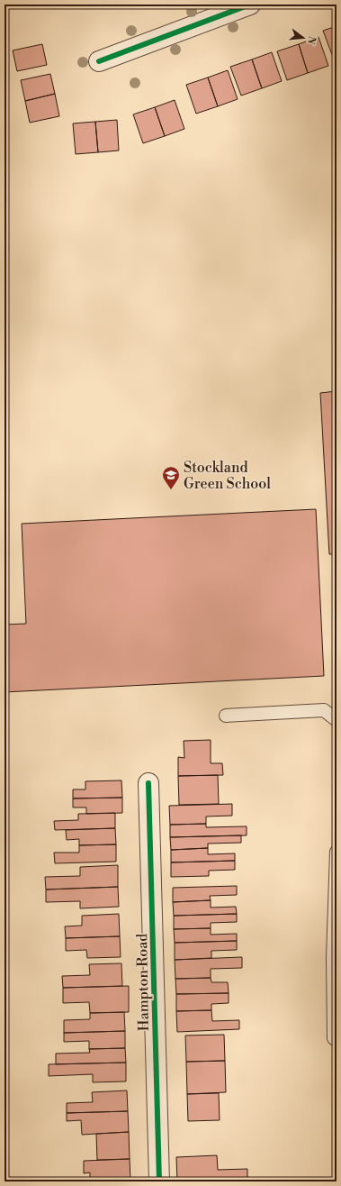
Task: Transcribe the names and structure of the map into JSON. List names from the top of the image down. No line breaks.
{"streets":{"street":["Hampton Road"]},"places":{"school or university":["Stockland Green School"]},"north":"right"}
